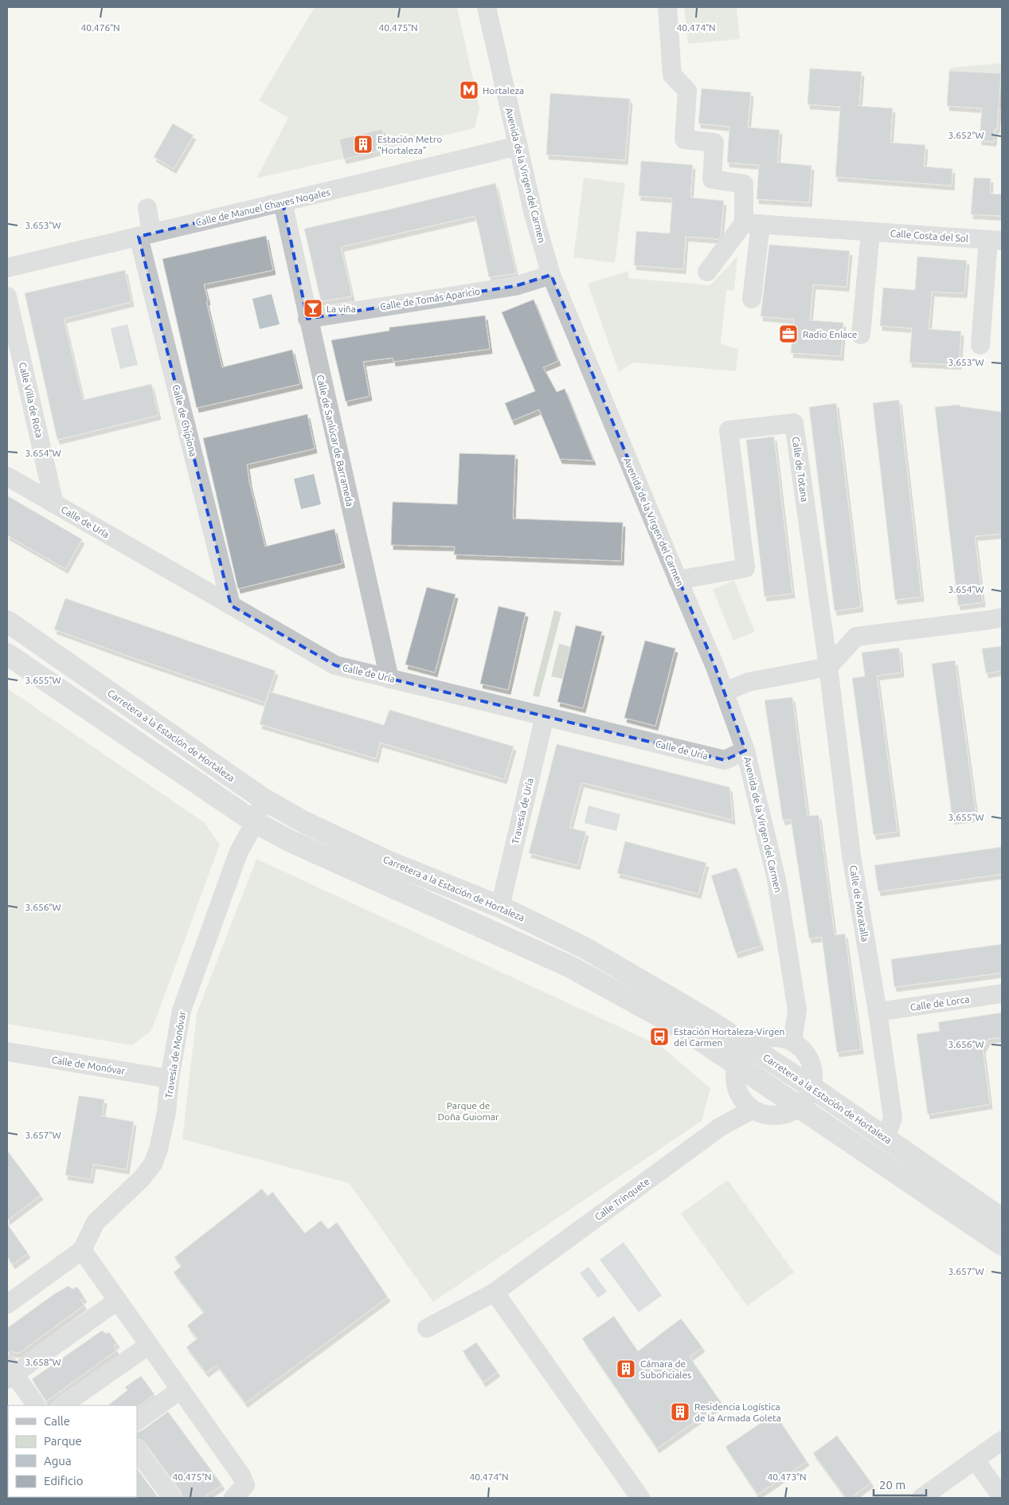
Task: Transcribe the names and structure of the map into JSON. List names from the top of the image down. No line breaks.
{"streets":{"street":["Avenida de la Virgen del Carmen","Calle de Manuel Chaves Nogales","Calle Costa del Sol","Calle de Tomás Aparicio","Calle Villa de Rota","Calle de Chipiona","Calle de Sanlúcar de Barrameda","Calle de Totana","Calle de Uría","Carretera a la Estación de Hortaleza","Travesía de Uría","Calle de Moratalla","Calle de Lorca","Travesía de Monóvar","Calle de Monóvar","Calle Trinquete"]},"crossings":[["Avenida de la Virgen del Carmen","Calle de Manuel Chaves Nogales"],["Avenida de la Virgen del Carmen","Calle de Tomás Aparicio"],["Avenida de la Virgen del Carmen","Calle de Totana"],["Avenida de la Virgen del Carmen","Calle de Uría"],["Calle de Manuel Chaves Nogales","Calle de Chipiona"],["Calle de Manuel Chaves Nogales","Calle de Sanlúcar de Barrameda"],["Calle de Tomás Aparicio","Calle de Sanlúcar de Barrameda"],["Calle Villa de Rota","Calle de Uría"],["Calle de Chipiona","Calle de Uría"],["Calle de Sanlúcar de Barrameda","Calle de Uría"],["Calle de Totana","Calle de Moratalla"],["Calle de Uría","Travesía de Uría"],["Carretera a la Estación de Hortaleza","Travesía de Uría"],["Carretera a la Estación de Hortaleza","Calle de Moratalla"],["Carretera a la Estación de Hortaleza","Travesía de Monóvar"],["Calle de Moratalla","Calle de Lorca"],["Travesía de Monóvar","Calle de Monóvar"]],"parks":["Parque de Doña Guiomar"],"places":{"metro station":["Hortaleza"],"building":["Estación Metro \"Hortaleza\"","Cámara de Suboficiales","Residencia Logística de la Armada Goleta"],"bar":["La viña"],"office":["Radio Enlace"],"bus stop":["Estación Hortaleza-Virgen del Carmen"]},"legend":["Calle","Parque","Agua","Edificio"],"scale_bar":"20 m","coordinates":["40.476°N","40.475°N","40.474°N","3.652°W","3.653°W","3.654°W","3.655°W","3.656°W","3.657°W","3.658°W","40.473°N"]}
